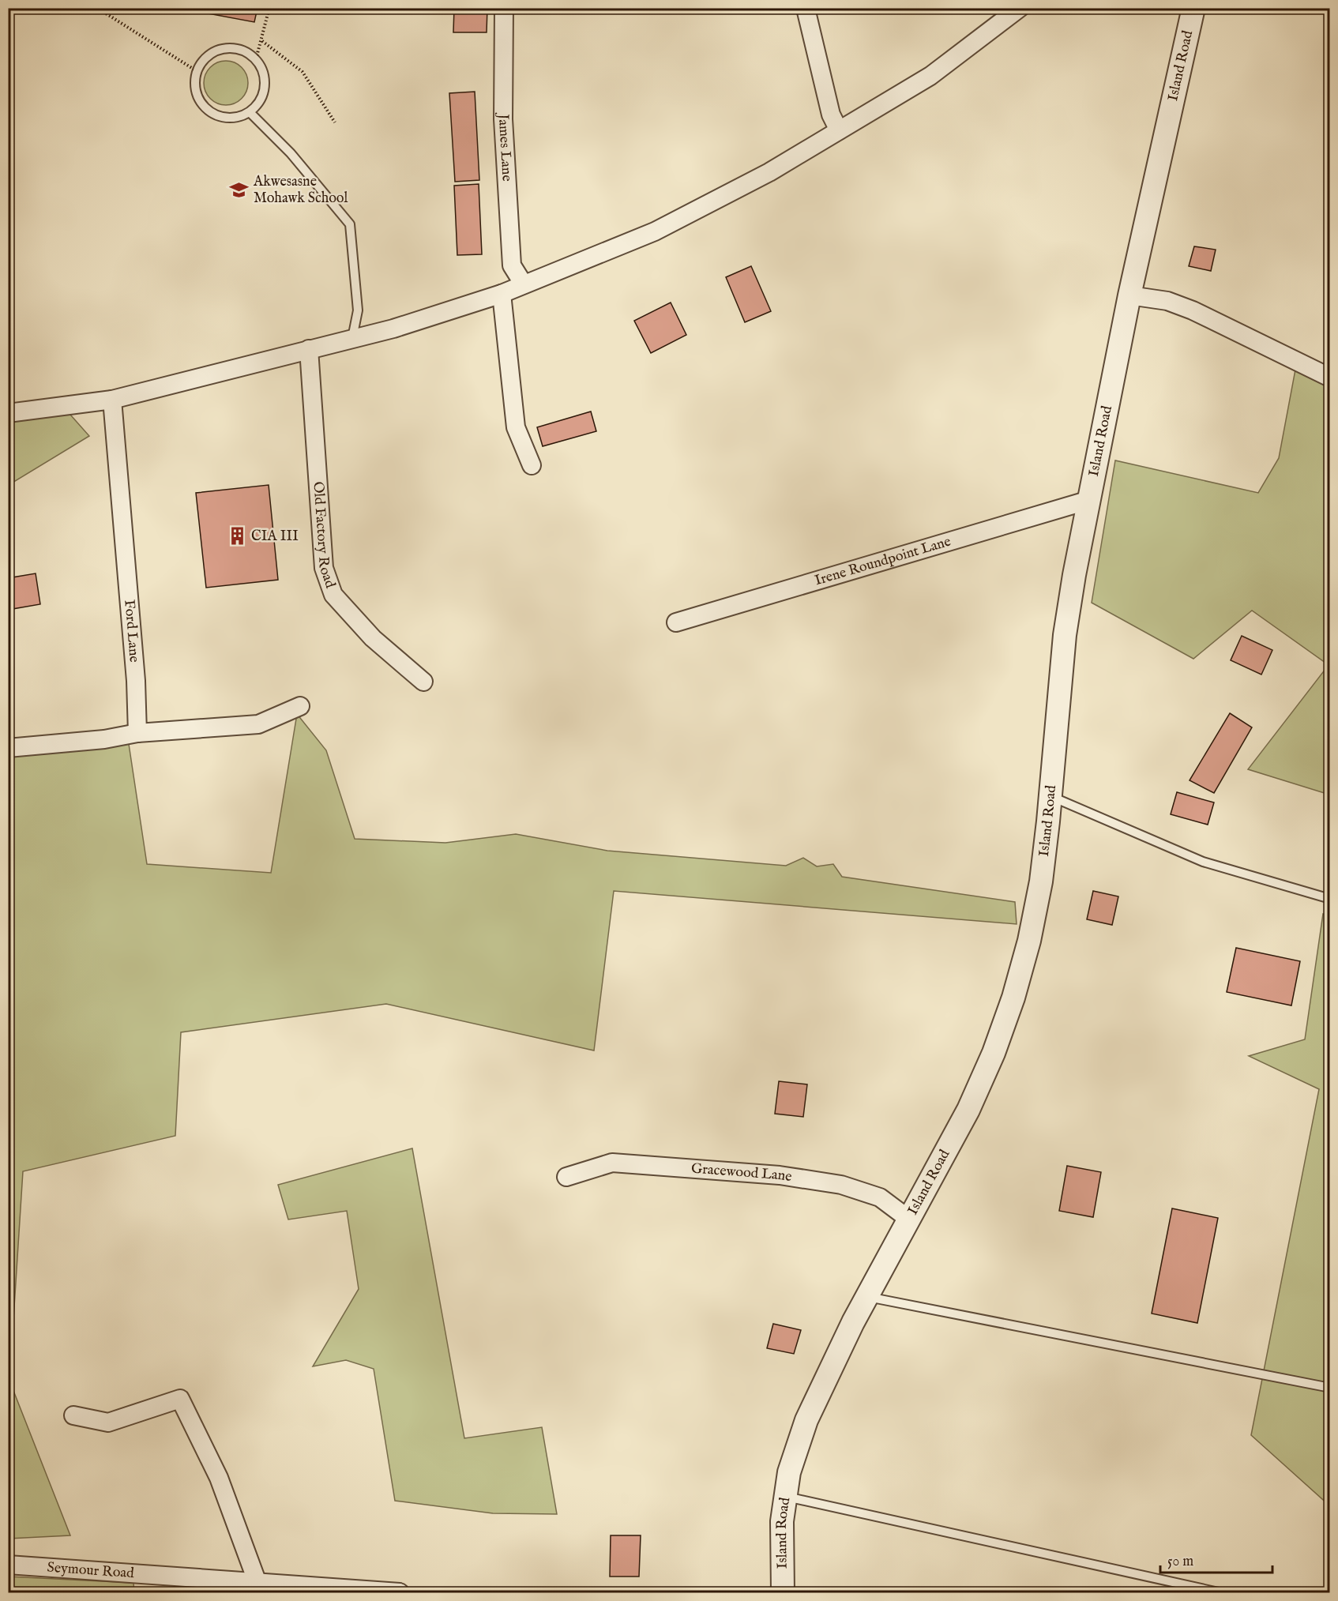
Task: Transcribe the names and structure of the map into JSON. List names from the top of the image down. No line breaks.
{"streets":{"street":["Island Road","James Lane","Old Factory Road","Irene Roundpoint Lane","Ford Lane","Gracewood Lane","Seymour Road"]},"crossings":[["Island Road","Irene Roundpoint Lane"],["Island Road","Gracewood Lane"]],"places":{"school or university":["Akwesasne Mohawk School"],"building":["CIA III"]},"scale_bar":"50 m"}
